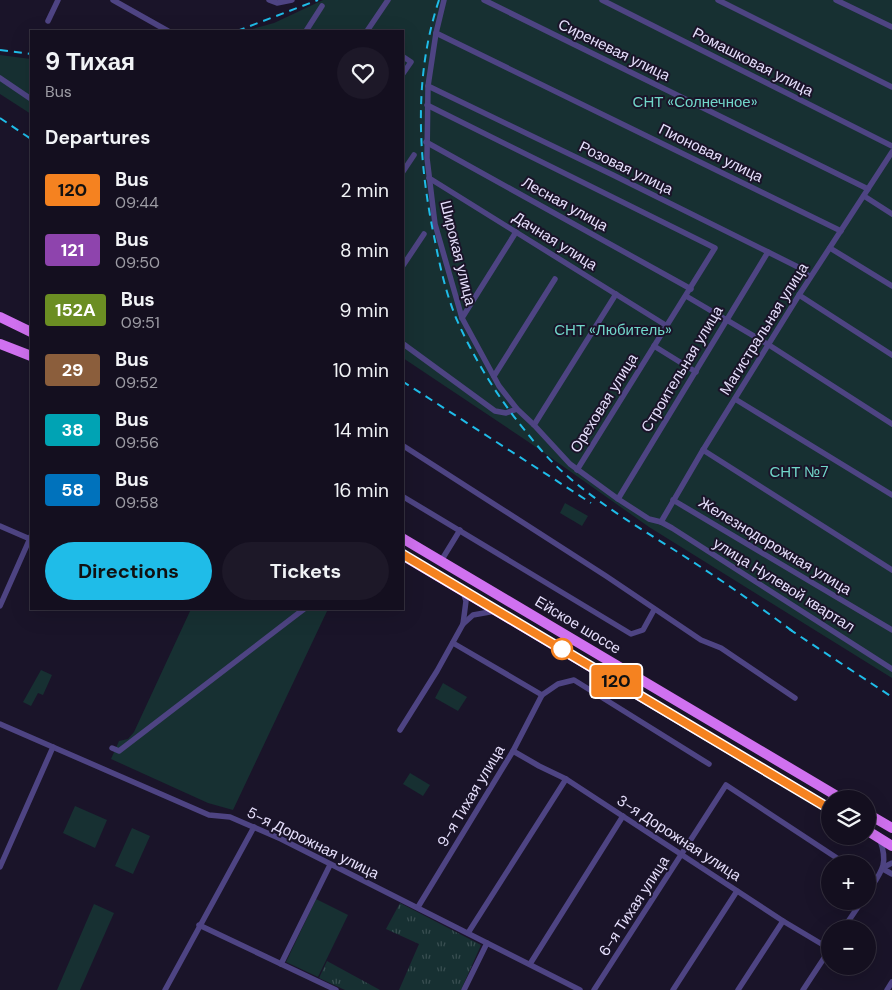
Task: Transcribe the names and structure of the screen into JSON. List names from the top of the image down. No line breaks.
{"streets":{"main road":["Ейское шоссе"],"street":["Сиреневая улица","Ромашковая улица","Пионовая улица","Розовая улица","Лесная улица","Дачная улица","Широкая улица","Магистральная улица","Строительная улица","Ореховая улица","Железнодорожная улица","улица Нулевой квартал","9-я Тихая улица","3-я Дорожная улица","5-я Дорожная улица","6-я Тихая улица"]},"crossings":[["Сиреневая улица","Магистральная улица"],["Пионовая улица","Широкая улица"],["Пионовая улица","Магистральная улица"],["Розовая улица","Широкая улица"],["Розовая улица","Магистральная улица"],["Розовая улица","Строительная улица"],["Лесная улица","Широкая улица"],["Лесная улица","Ореховая улица"],["Дачная улица","Широкая улица"],["Дачная улица","Ореховая улица"],["Широкая улица","Магистральная улица"],["Широкая улица","Строительная улица"],["Широкая улица","Ореховая улица"],["Широкая улица","улица Нулевой квартал"],["Магистральная улица","Железнодорожная улица"],["Магистральная улица","улица Нулевой квартал"],["9-я Тихая улица","3-я Дорожная улица"],["9-я Тихая улица","5-я Дорожная улица"],["3-я Дорожная улица","6-я Тихая улица"]],"parks":["СНТ «Солнечное»","СНТ «Любитель»","СНТ №7"],"lines":["bus line 120"],"page":{"on_map":"120","heading":[["9 Тихая","Bus"],"Departures"],"list":[{"mark":"120","name":"Bus","note":"09:44","value":"2 min"},{"mark":"121","name":"Bus","note":"09:50","value":"8 min"},{"mark":"152A","name":"Bus","note":"09:51","value":"9 min"},{"mark":"29","name":"Bus","note":"09:52","value":"10 min"},{"mark":"38","name":"Bus","note":"09:56","value":"14 min"},{"mark":"58","name":"Bus","note":"09:58","value":"16 min"}],"buttons":["Directions","Tickets"],"map_buttons":["+","−"]}}
